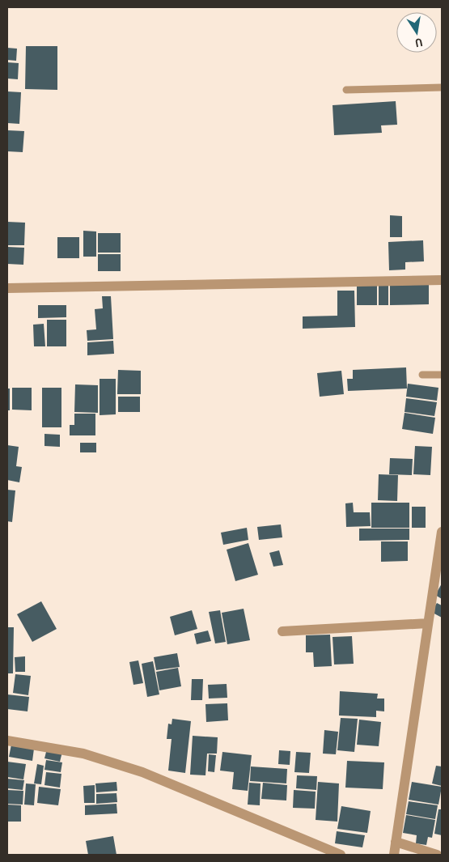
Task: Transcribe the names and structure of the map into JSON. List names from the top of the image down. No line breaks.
{"north":"bottom"}
